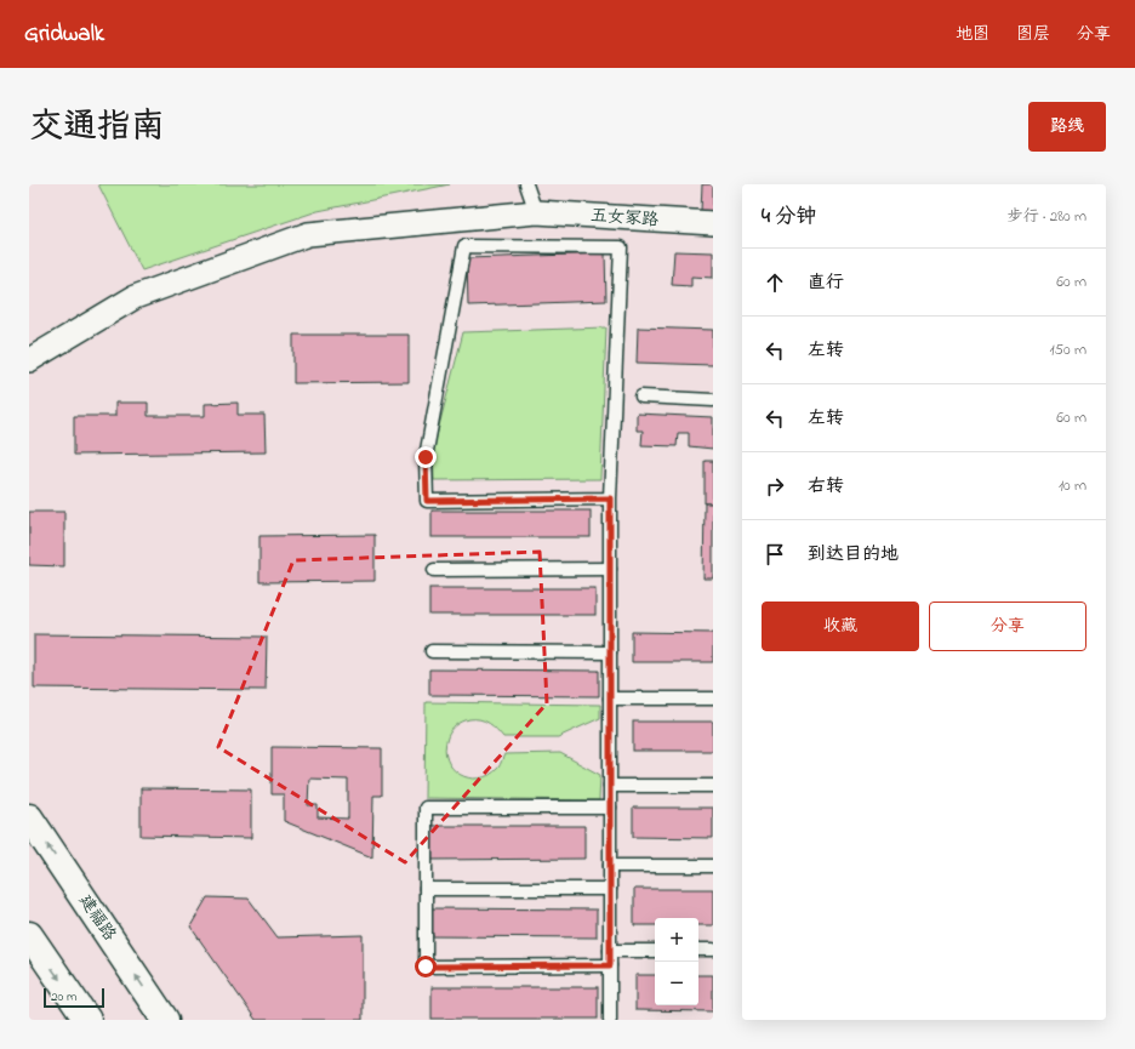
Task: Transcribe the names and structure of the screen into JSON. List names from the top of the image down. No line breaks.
{"streets":{"main road":["建福路"],"street":["五女冢路"]},"scale_bar":"20 m","page":{"header":"Gridwalk","nav":["地图","图层","分享"],"title":"交通指南","buttons":["路线",["收藏","分享"]],"heading":["4 分钟","步行 · 280 m"],"list":[["直行","60 m"],["左转","150 m"],["左转","60 m"],["右转","10 m"],"到达目的地"],"map_buttons":["+","−"],"scale":"20 m"}}
